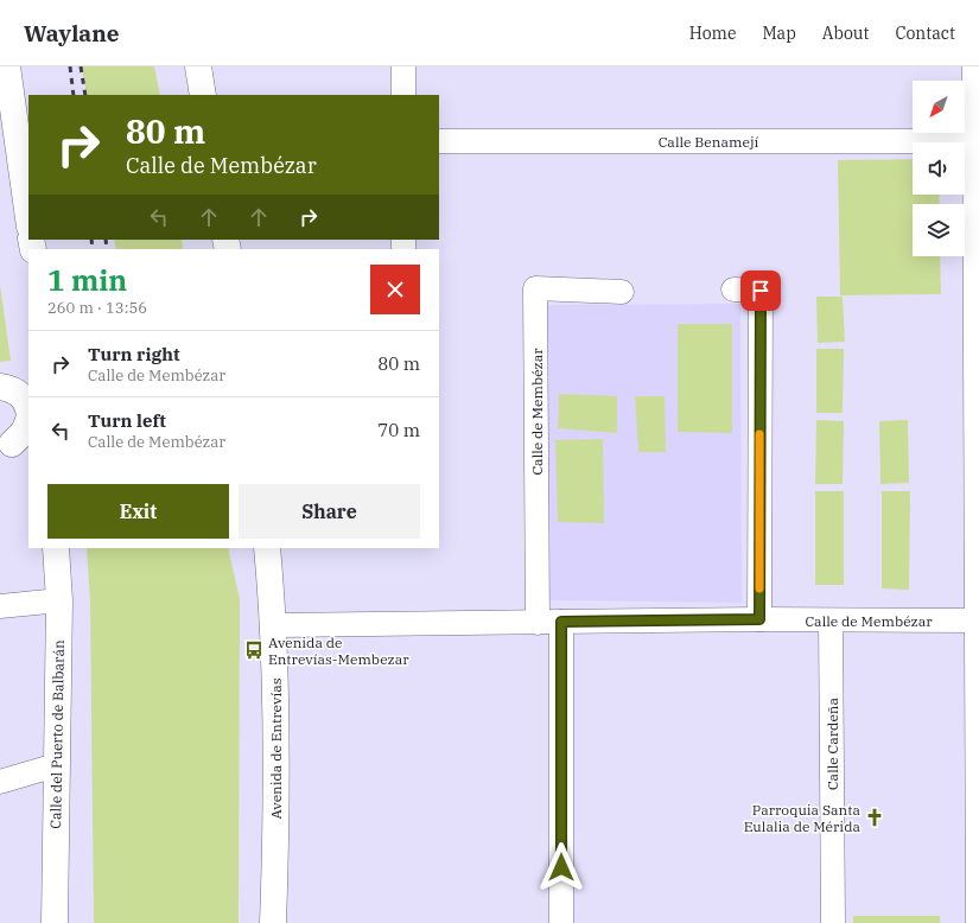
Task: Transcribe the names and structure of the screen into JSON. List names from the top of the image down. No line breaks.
{"streets":{"street":["Calle Benamejí","Calle de Membézar","Calle del Puerto de Balbarán","Calle Cardeña","Avenida de Entrevías"]},"crossings":[["Calle de Membézar","Calle Cardeña"],["Calle de Membézar","Avenida de Entrevías"]],"places":{"bus stop":["Avenida de Entrevías-Membezar"],"church":["Parroquia Santa Eulalia de Mérida"]},"north":"bottom left","page":{"header":"Waylane","nav":["Home","Map","About","Contact"],"turn":["80 m","Calle de Membézar"],"heading":["1 min","260 m · 13:56"],"list":[{"name":"Turn right","note":"Calle de Membézar","value":"80 m"},{"name":"Turn left","note":"Calle de Membézar","value":"70 m"}],"buttons":["Exit","Share"]}}
